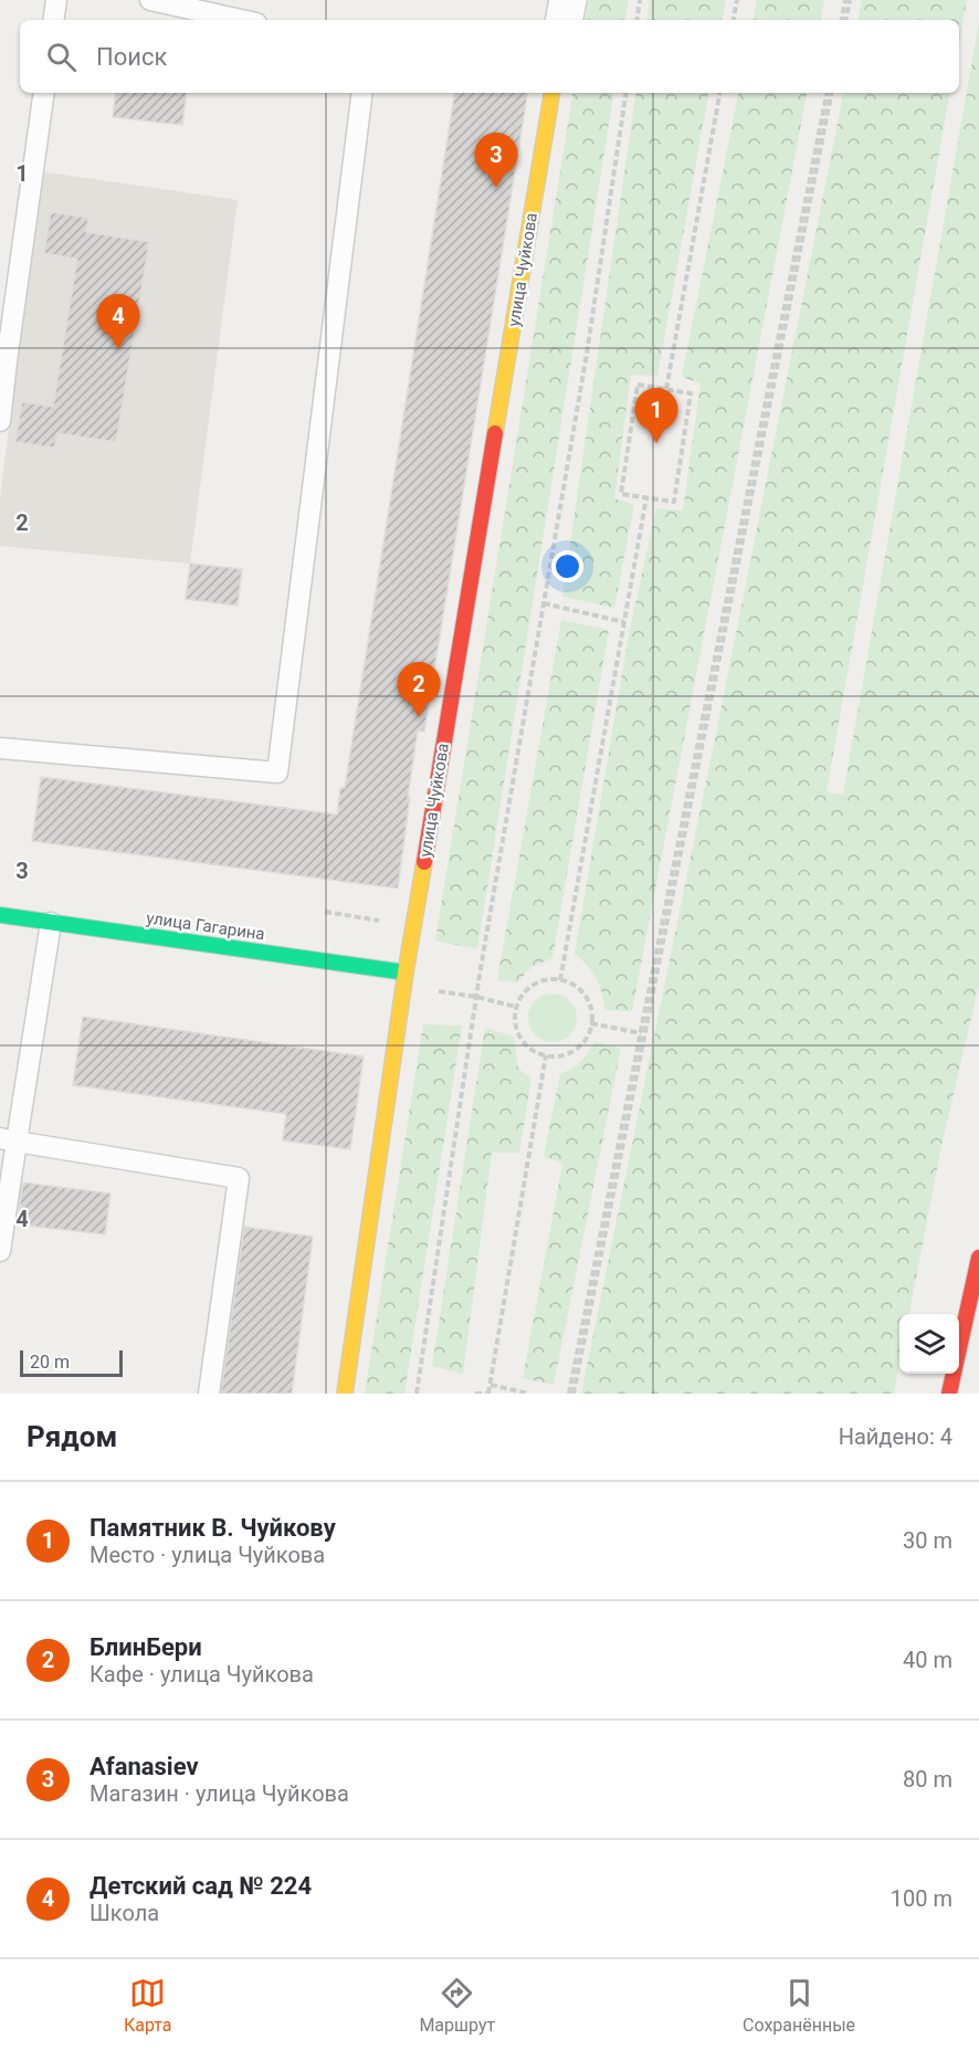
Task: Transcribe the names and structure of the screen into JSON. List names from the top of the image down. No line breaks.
{"streets":{"street":["улица Чуйкова","улица Гагарина"]},"crossings":[["улица Чуйкова","улица Гагарина"]],"scale_bar":"20 m","page":{"search":"Поиск","pins":["3","4","1","2"],"scale":"20 m","heading":["Рядом","Найдено: 4"],"list":[{"mark":"1","name":"Памятник В. Чуйкову","note":"Место · улица Чуйкова","value":"30 m"},{"mark":"2","name":"БлинБери","note":"Кафе · улица Чуйкова","value":"40 m"},{"mark":"3","name":"Afanasiev","note":"Магазин · улица Чуйкова","value":"80 m"},{"mark":"4","name":"Детский сад № 224","note":"Школа","value":"100 m"}],"nav":["Карта","Маршрут","Сохранённые"]},"grid":{"rows":["1","2","3","4"]}}
